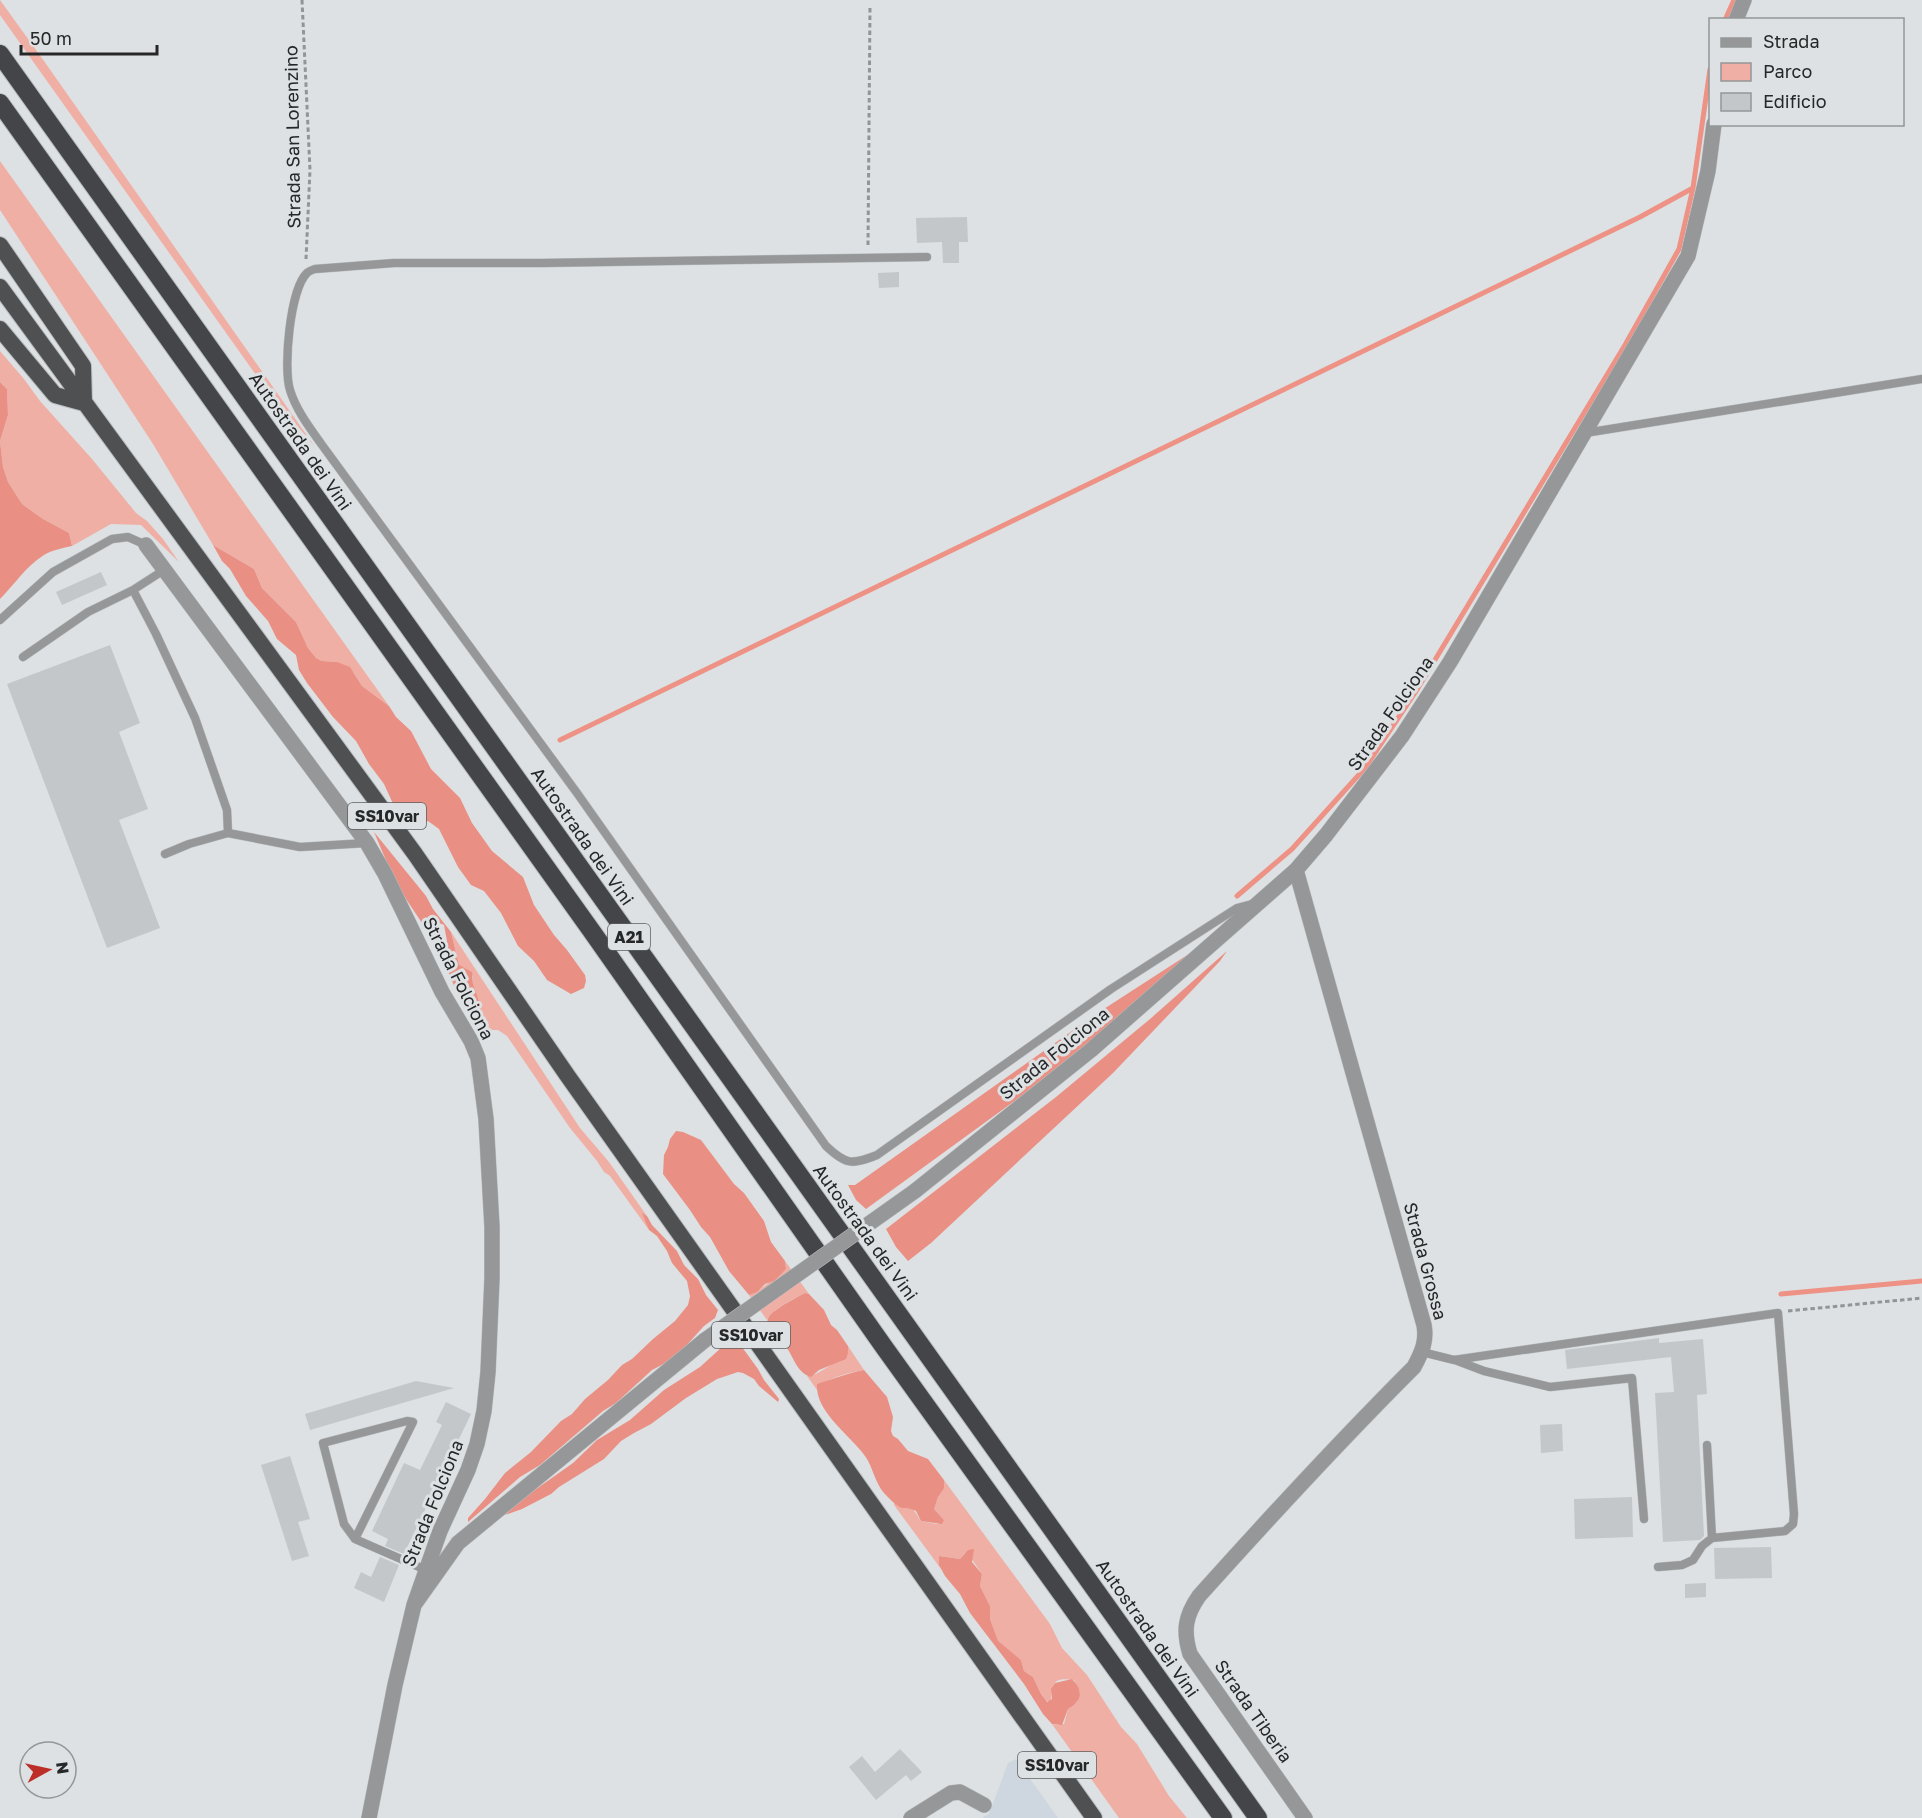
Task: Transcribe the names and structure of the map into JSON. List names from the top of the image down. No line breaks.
{"streets":{"highway":["Autostrada dei Vini","SS10var","A21"],"street":["Strada Folciona","Strada Grossa","Strada Tiberia"],"path":["Strada San Lorenzino"]},"crossings":[["Strada Folciona","Strada Grossa"],["Strada Grossa","Strada Tiberia"]],"legend":["Strada","Parco","Edificio"],"scale_bar":"50 m","north":"right"}
